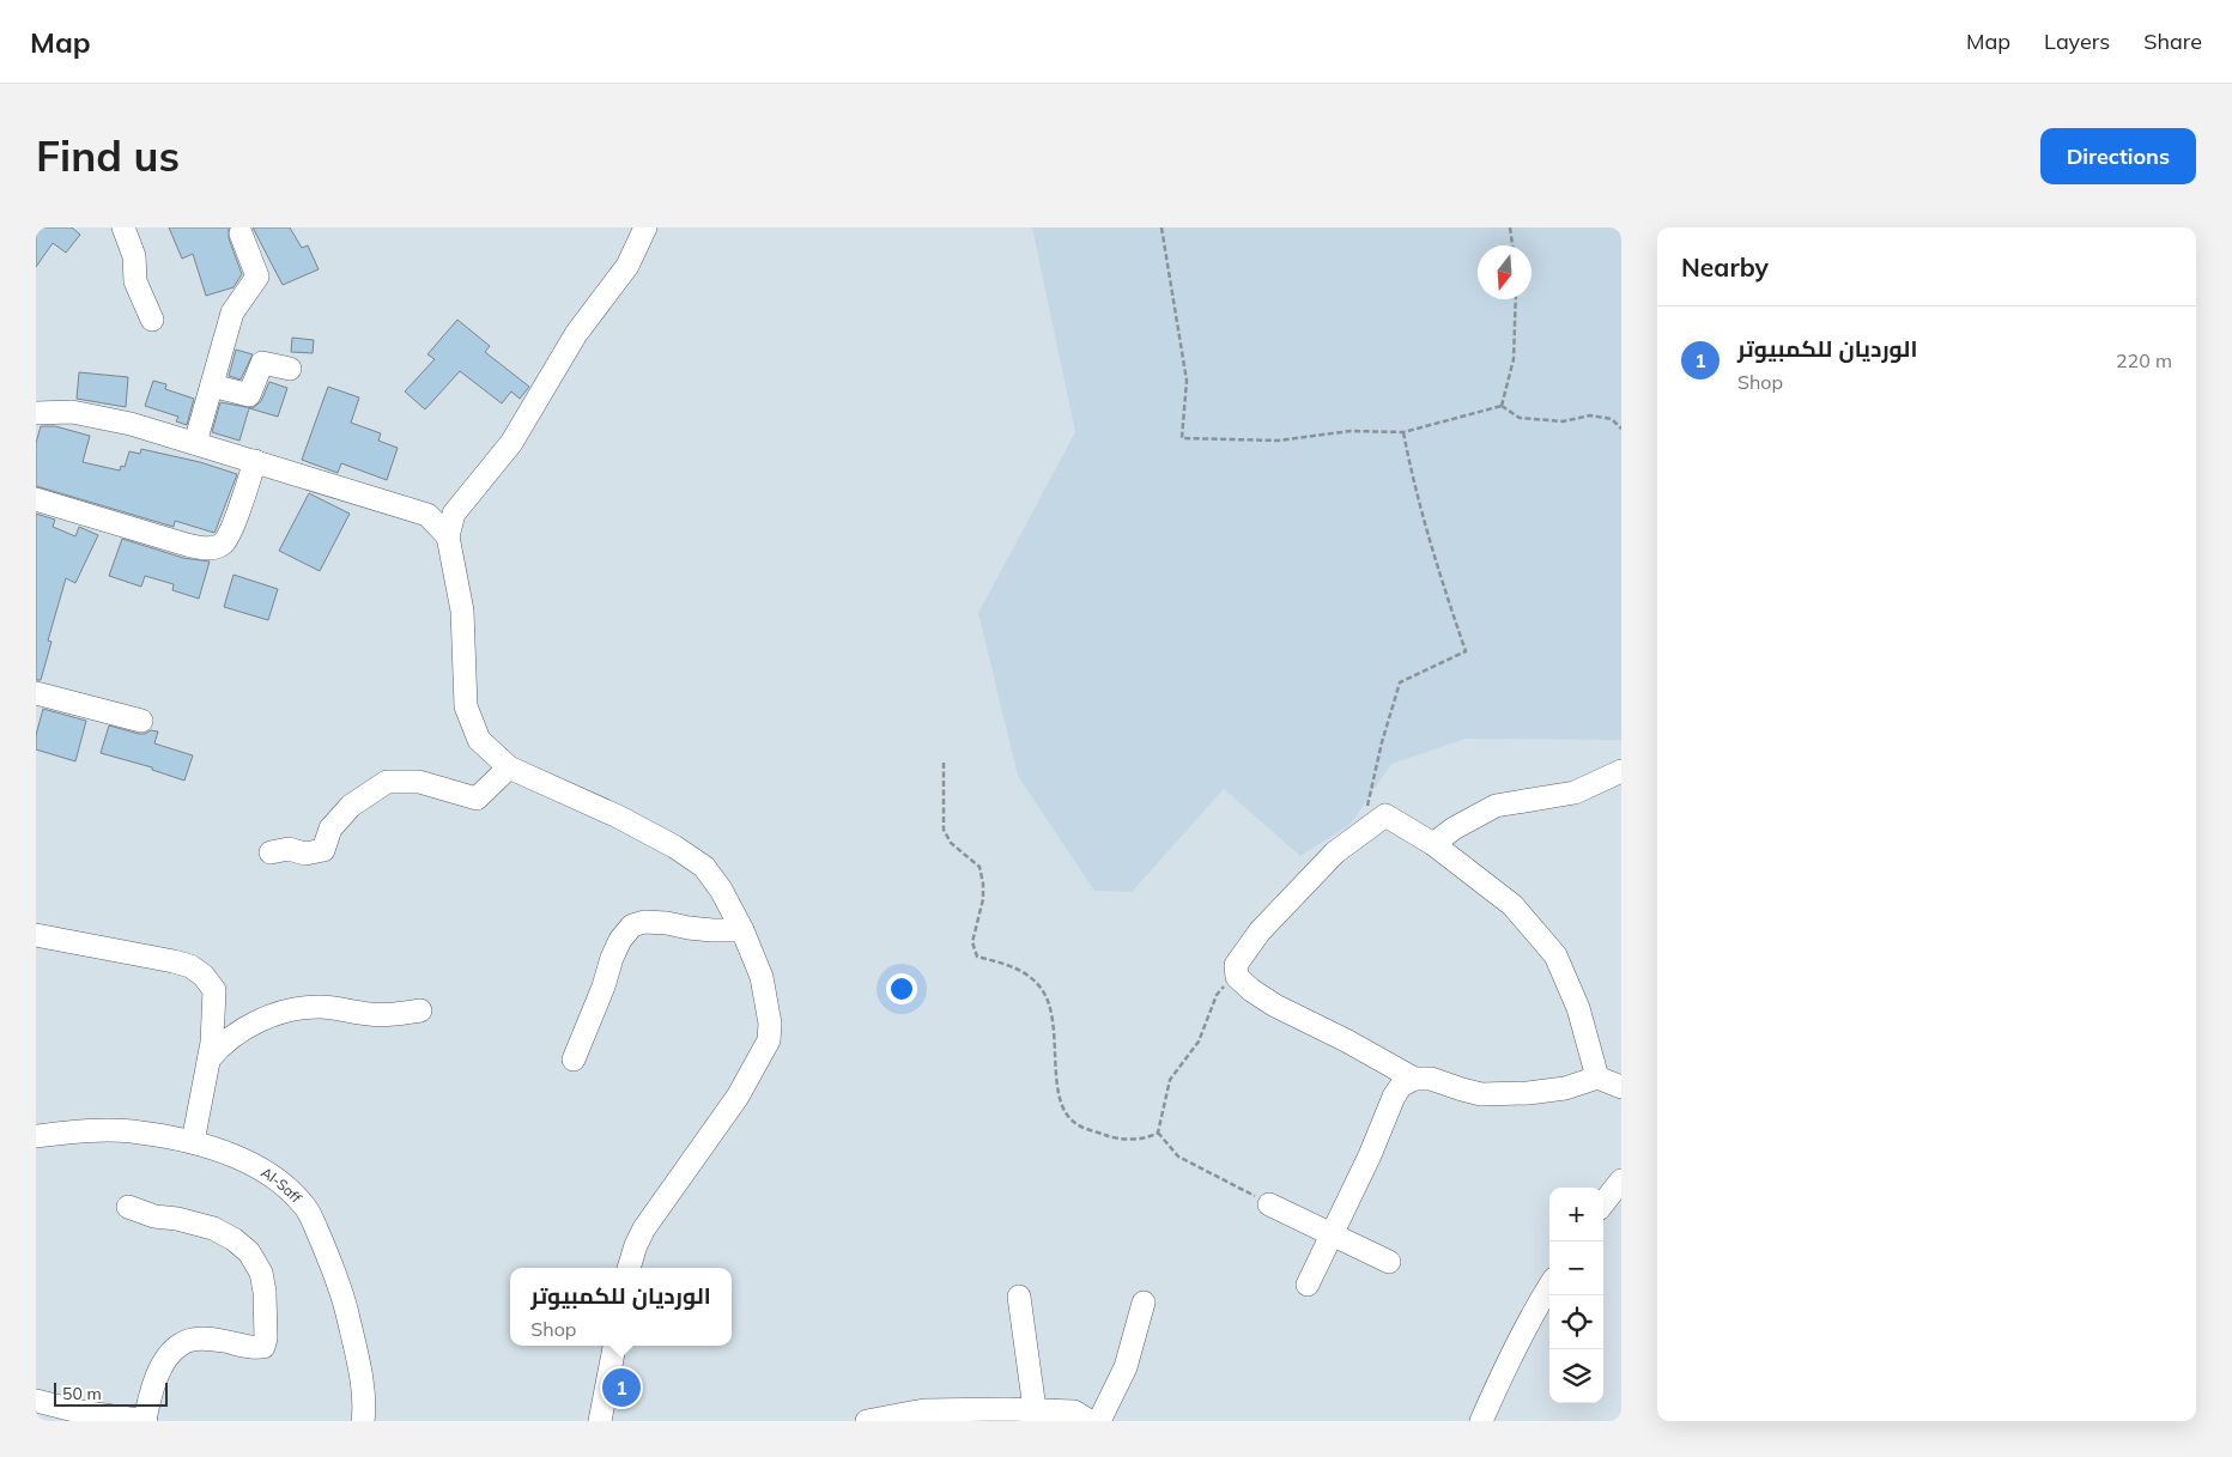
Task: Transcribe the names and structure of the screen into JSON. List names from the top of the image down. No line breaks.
{"streets":{"street":["Al-Saff"]},"scale_bar":"50 m","north":"bottom","page":{"header":"Map","nav":["Map","Layers","Share"],"buttons":"Directions","title":"Find us","heading":"Nearby","list":[{"mark":"1","name":"الورديان للكمبيوتر","note":"Shop","value":"220 m"}],"map_buttons":["+","−"],"popup":["الورديان للكمبيوتر","Shop"],"pins":"1","scale":"50 m"}}
